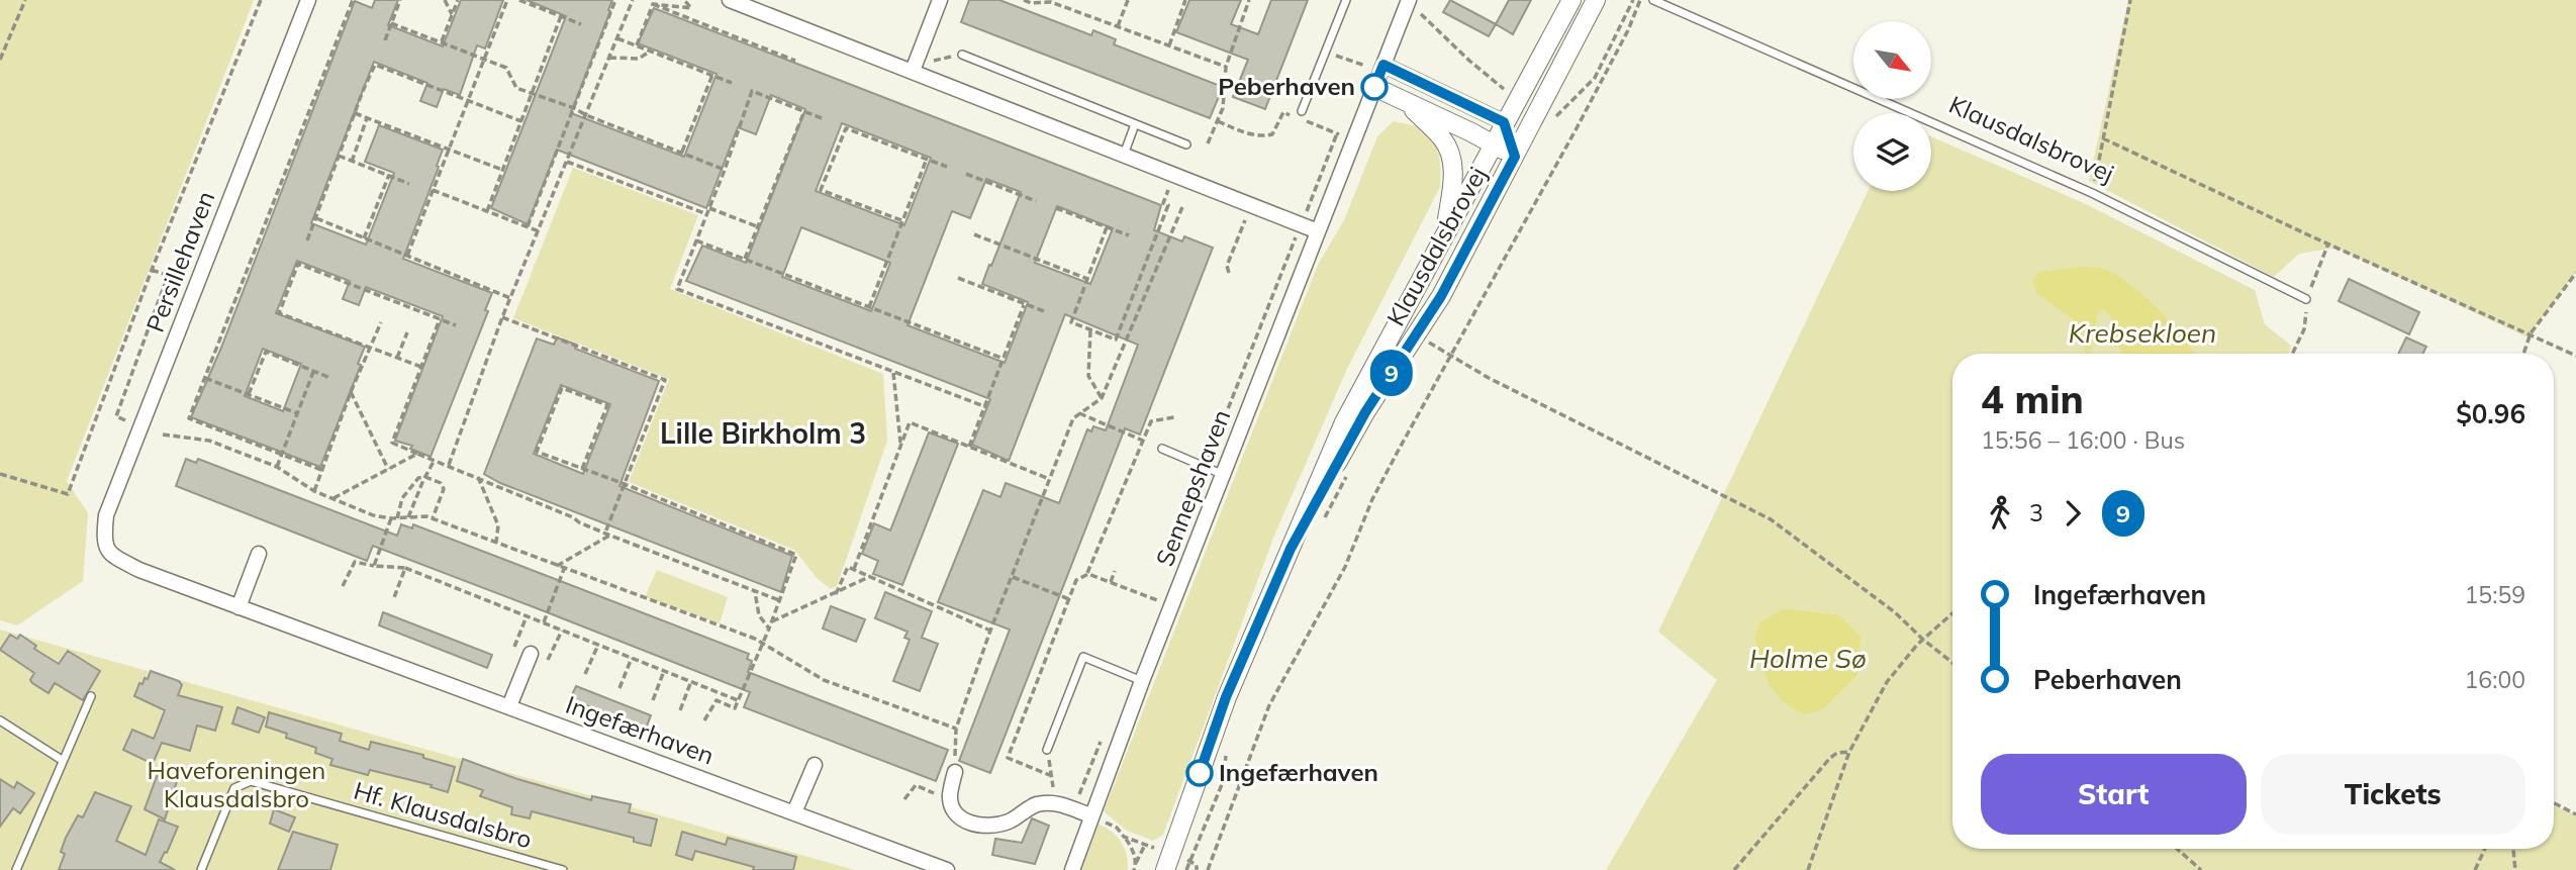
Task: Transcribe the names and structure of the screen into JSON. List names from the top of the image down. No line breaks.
{"streets":{"street":["Klausdalsbrovej","Persillehaven","Sennepshaven","Ingefærhaven"],"lane":["Hf. Klausdalsbro"]},"crossings":[["Persillehaven","Ingefærhaven"]],"districts":["Lille Birkholm 3"],"water":["Krebsekloen","Holme Sø"],"parks":["Haveforeningen Klausdalsbro"],"places":["Peberhaven","Ingefærhaven"],"lines":["bus line 9"],"north":"bottom right","page":{"on_map":"9","heading":["4 min","15:56 – 16:00 · Bus","$0.96"],"legs":["3","9"],"list":[{"name":"Ingefærhaven","value":"15:59"},{"name":"Peberhaven","value":"16:00"}],"buttons":["Start","Tickets"]}}
